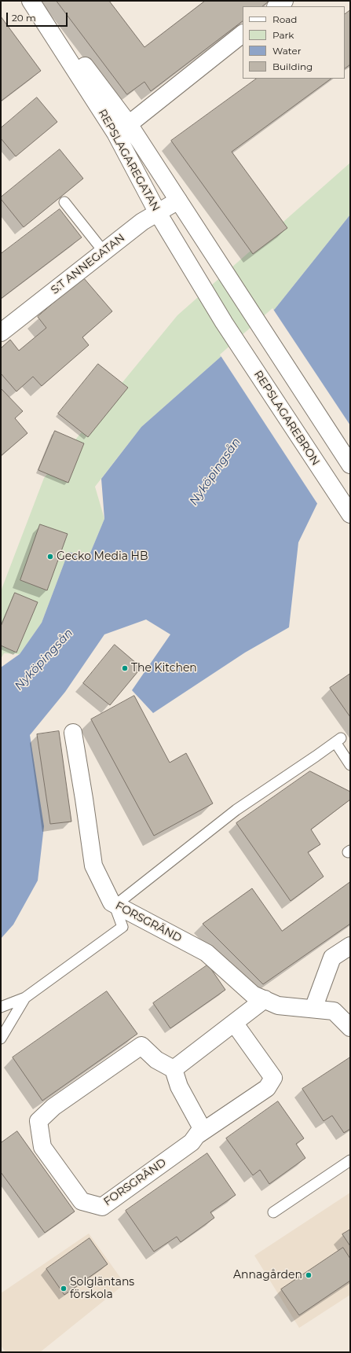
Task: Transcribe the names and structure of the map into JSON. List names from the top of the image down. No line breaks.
{"streets":{"street":["REPSLAGAREGATAN","S:T ANNEGATAN","REPSLAGAREBRON","FORSGRÄND"]},"crossings":[["REPSLAGAREGATAN","S:T ANNEGATAN"],["REPSLAGAREGATAN","REPSLAGAREBRON"]],"water":["Nyköpingsån"],"places":["Gecko Media HB","The Kitchen","Annagården","Solgläntans förskola"],"legend":["Road","Park","Water","Building"],"scale_bar":"20 m"}
